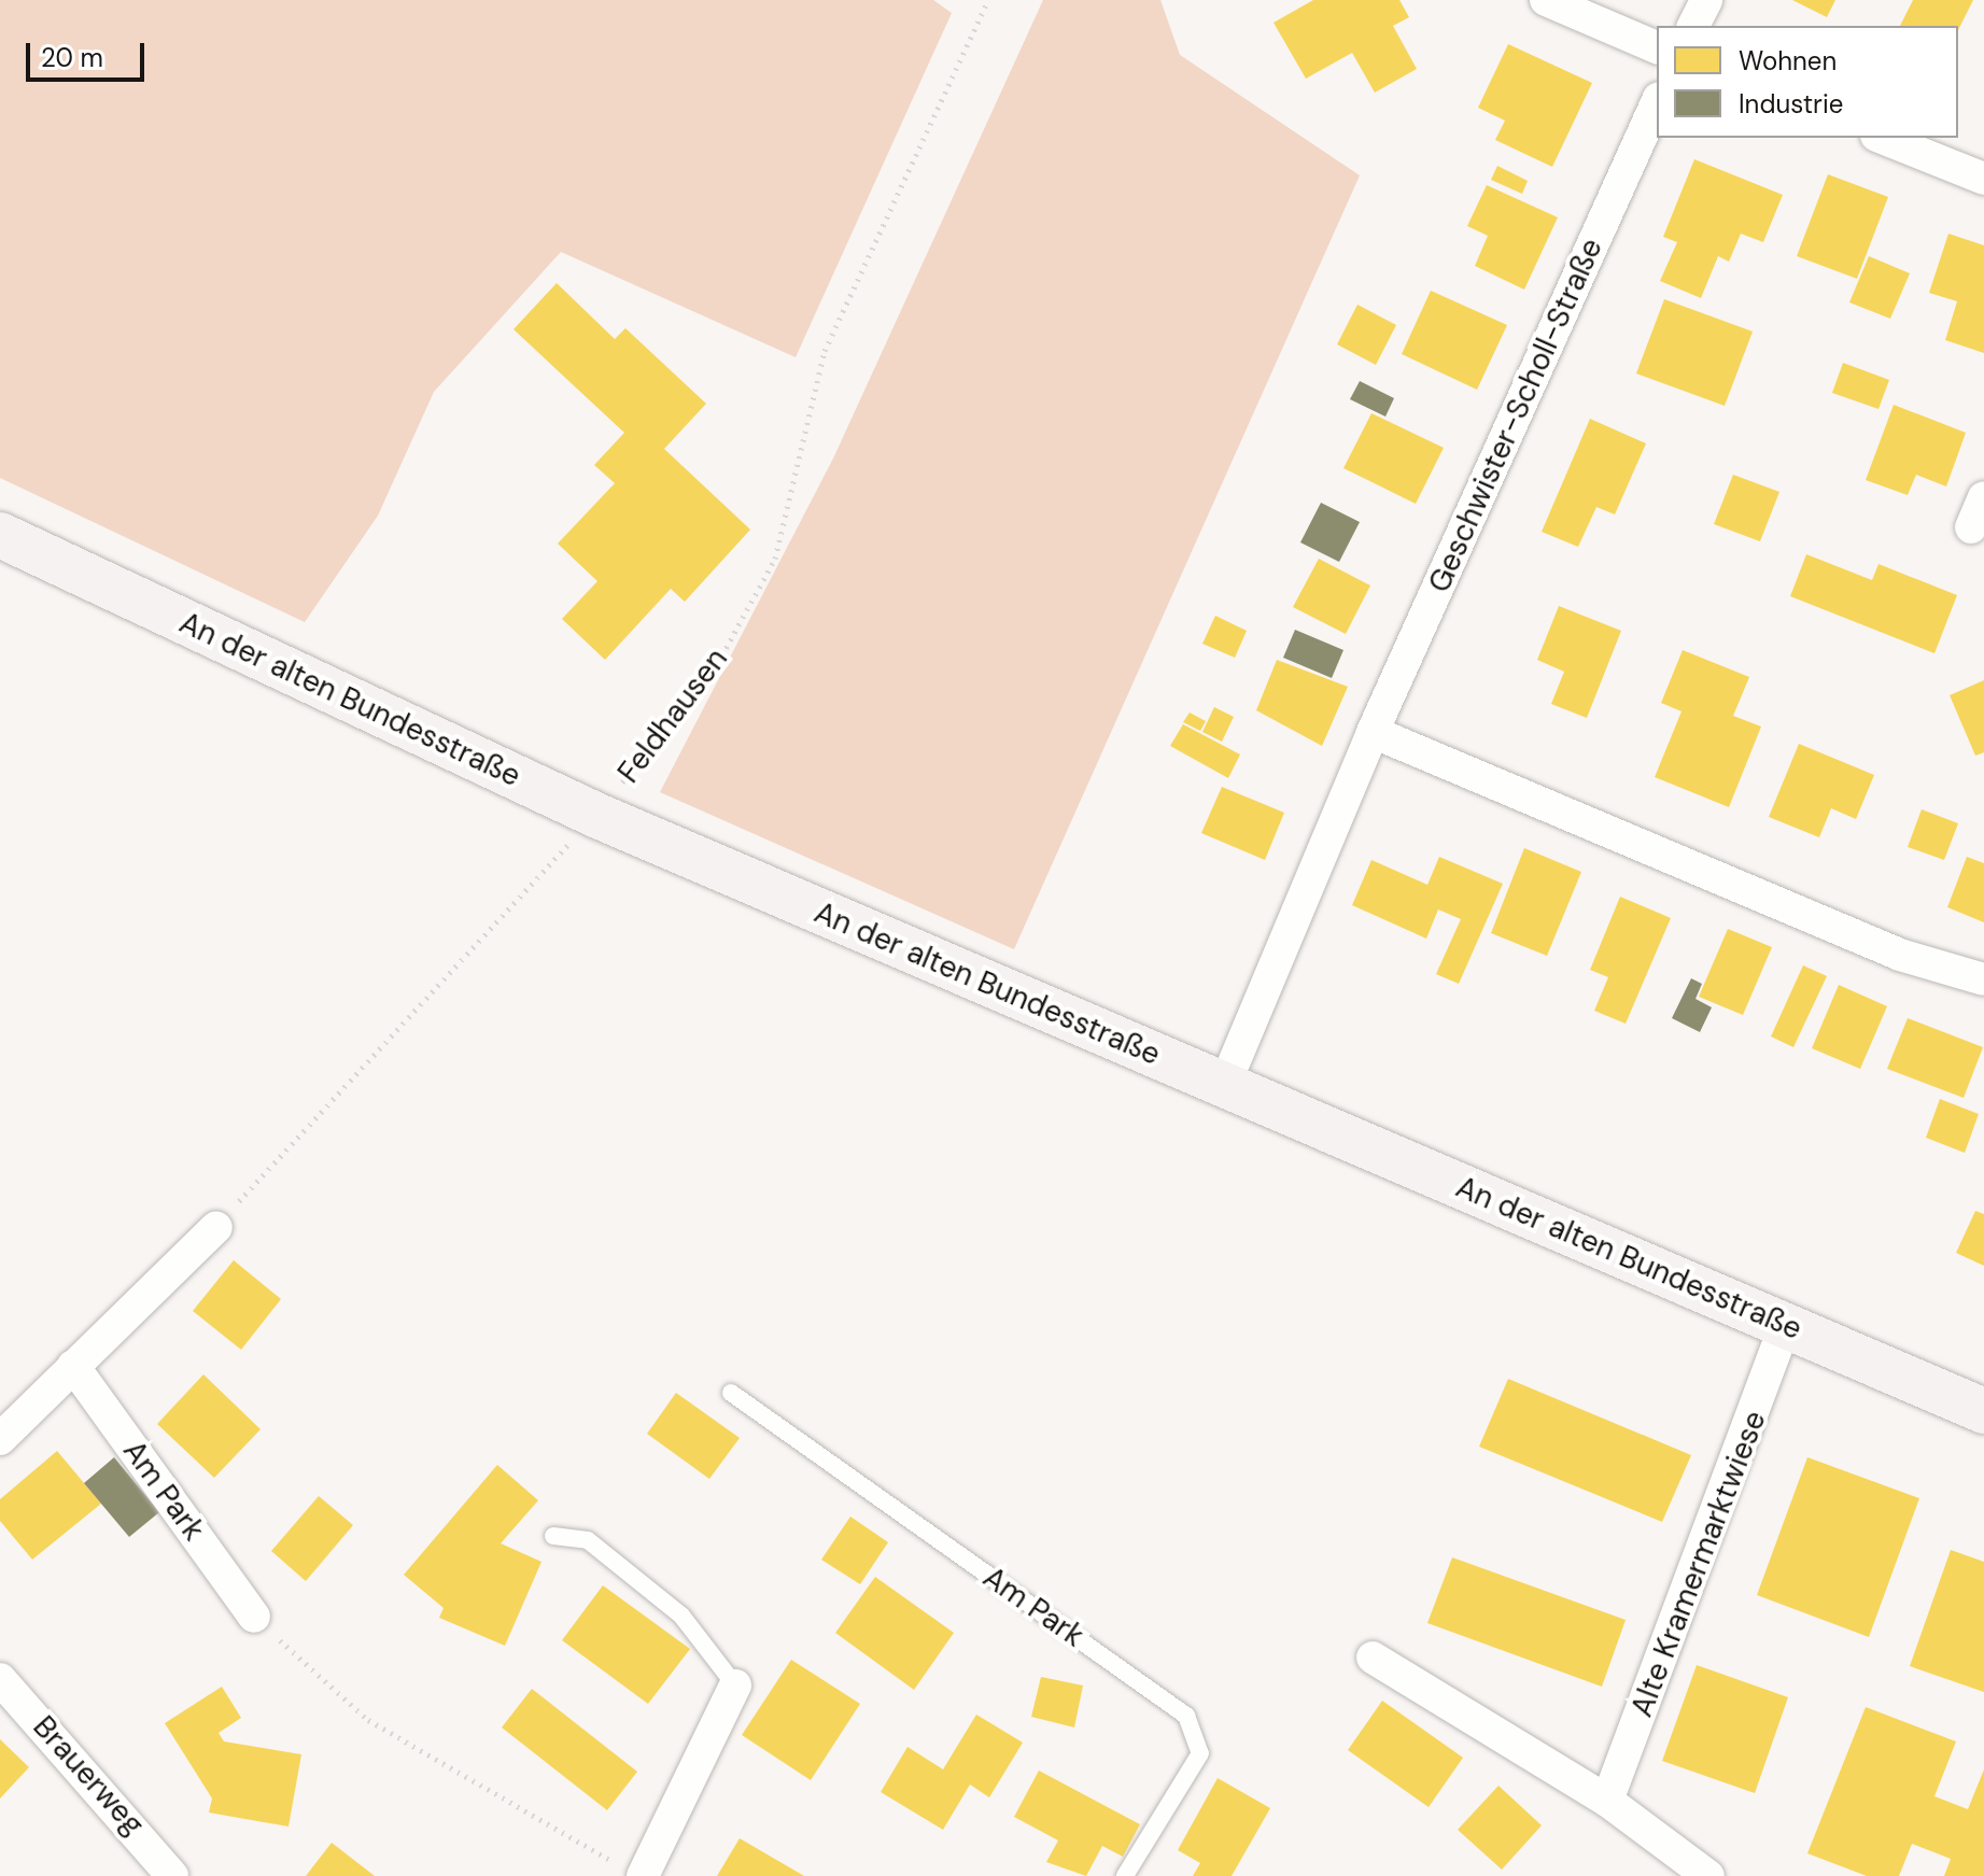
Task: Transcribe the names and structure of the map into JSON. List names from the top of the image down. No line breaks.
{"streets":{"street":["Geschwister-Scholl-Straße","An der alten Bundesstraße","Am Park","Alte Kramermarktwiese","Brauerweg"],"path":["Feldhausen"]},"crossings":[["Geschwister-Scholl-Straße","An der alten Bundesstraße"],["An der alten Bundesstraße","Feldhausen"],["An der alten Bundesstraße","Alte Kramermarktwiese"]],"legend":["Wohnen","Industrie"],"scale_bar":"20 m"}
